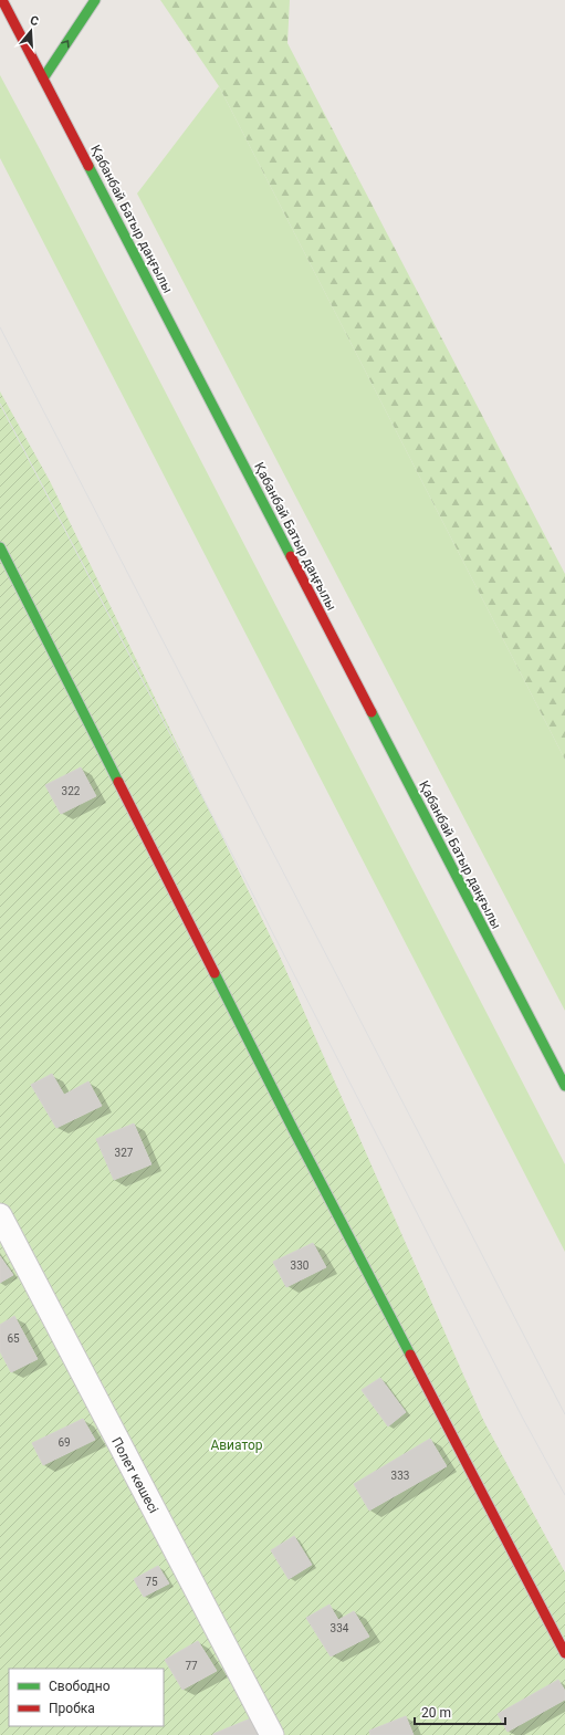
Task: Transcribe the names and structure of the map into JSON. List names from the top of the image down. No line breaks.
{"streets":{"main road":["Қабанбай Батыр даңғылы"],"street":["Полет көшесі"]},"parks":["Авиатор"],"house_numbers":["322","327","330","65","69","333","75","334","77"],"legend":["Свободно","Пробка"],"scale_bar":"20 m","north":"top"}
